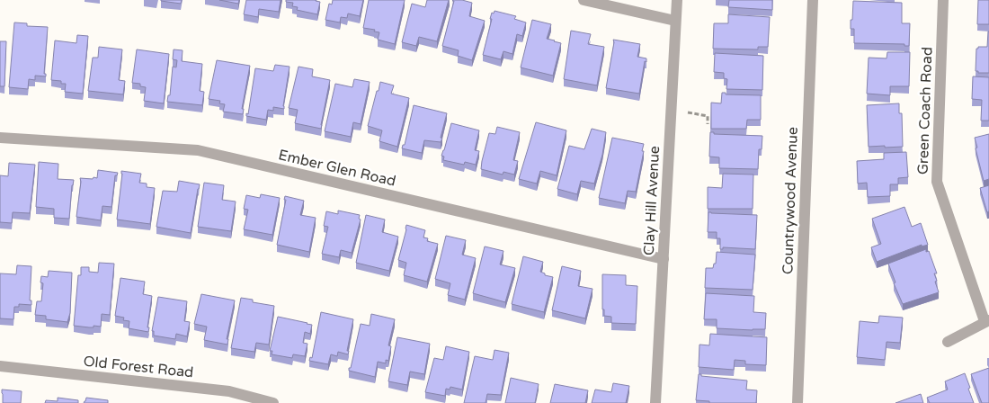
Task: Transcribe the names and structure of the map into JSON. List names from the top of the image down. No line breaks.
{"streets":{"street":["Green Coach Road","Ember Glen Road","Clay Hill Avenue","Countrywood Avenue","Old Forest Road"]},"crossings":[["Ember Glen Road","Clay Hill Avenue"]]}
